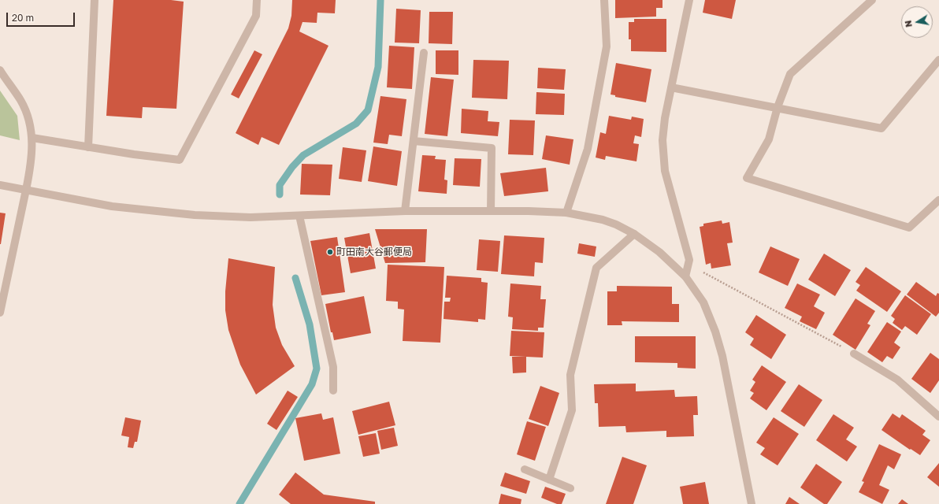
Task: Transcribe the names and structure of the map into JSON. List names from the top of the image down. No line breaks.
{"places":["町田南大谷郵便局"],"scale_bar":"20 m","north":"left"}
